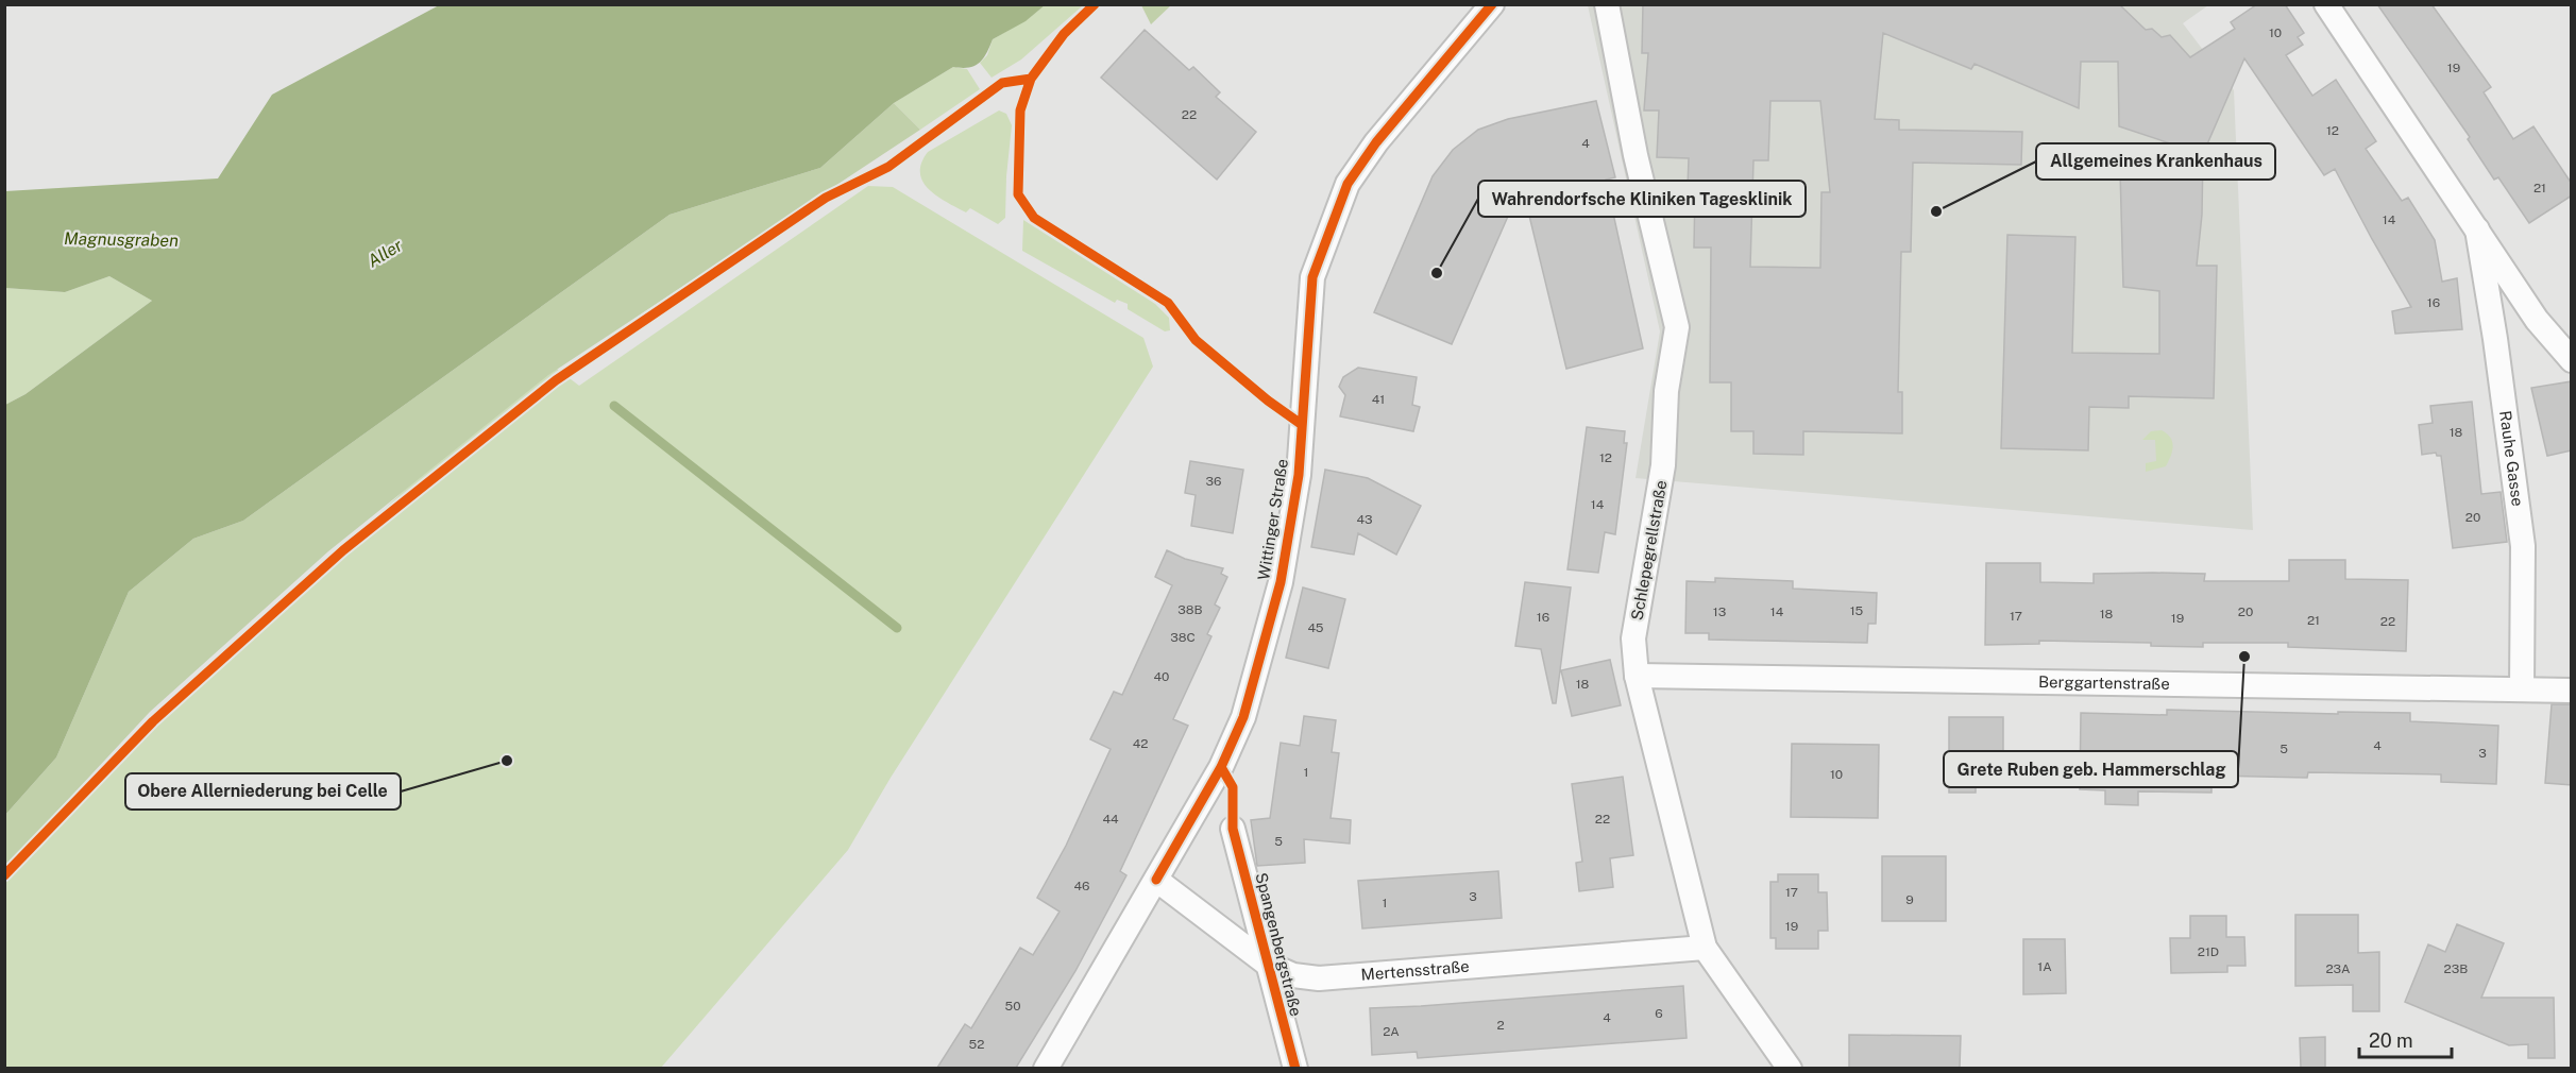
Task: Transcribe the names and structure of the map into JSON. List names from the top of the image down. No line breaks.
{"streets":{"street":["Rauhe Gasse","Wittinger Straße","Schlepegrellstraße","Berggartenstraße","Spangenbergstraße","Mertensstraße"]},"crossings":[["Rauhe Gasse","Berggartenstraße"],["Wittinger Straße","Mertensstraße"],["Schlepegrellstraße","Berggartenstraße"],["Schlepegrellstraße","Mertensstraße"],["Spangenbergstraße","Mertensstraße"]],"water":["Magnusgraben","Aller"],"places":["Allgemeines Krankenhaus","Wahrendorfsche Kliniken Tagesklinik","Grete Ruben geb. Hammerschlag","Obere Allerniederung bei Celle"],"house_numbers":["10","19","22","12","4","21","14","16","41","18","12","36","14","20","43","38B","15","13","14","20","18","17","16","19","21","22","45","38C","40","18","42","4","5","3","1","10","44","22","5","46","17","3","9","1","19","21D","1A","23A","23B","50","6","4","2","2A","52"],"scale_bar":"20 m"}
